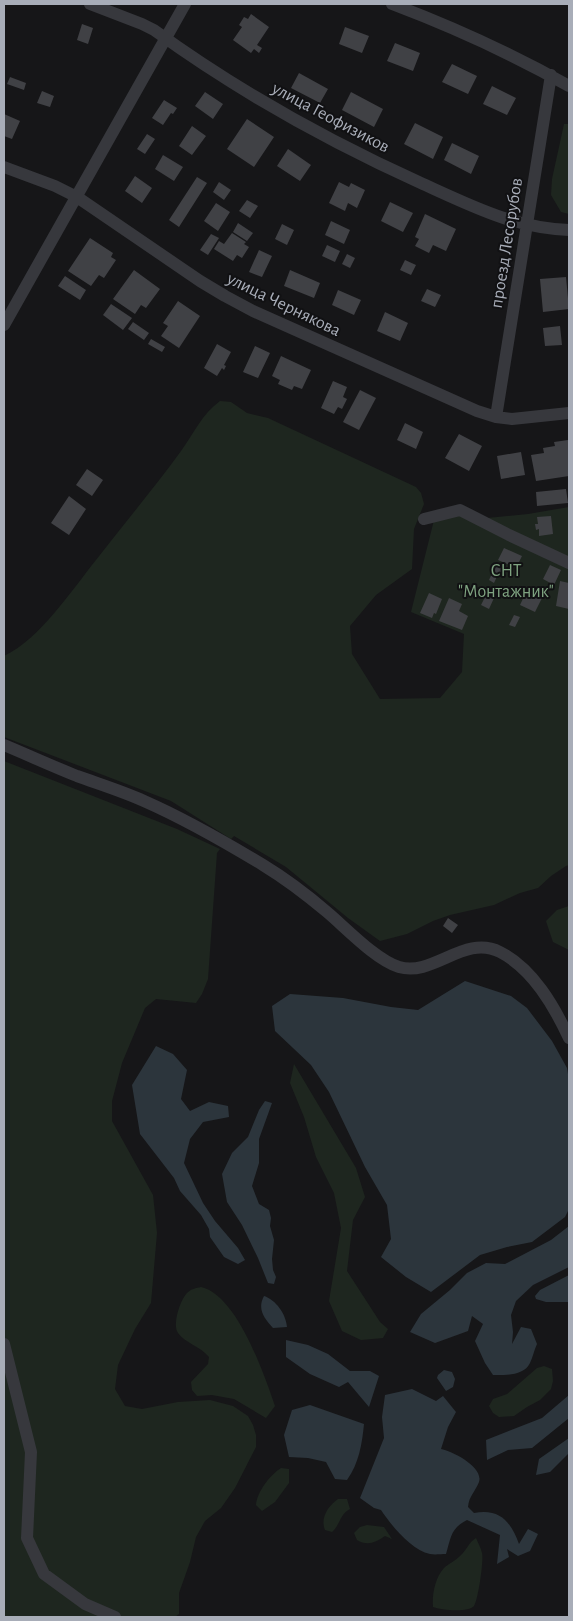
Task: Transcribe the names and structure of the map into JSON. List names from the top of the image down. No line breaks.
{"streets":{"street":["улица Геофизиков","проезд Лесорубов","улица Чернякова"]},"crossings":[["улица Геофизиков","проезд Лесорубов"],["проезд Лесорубов","улица Чернякова"]],"parks":["СНТ \"Монтажник\""]}
